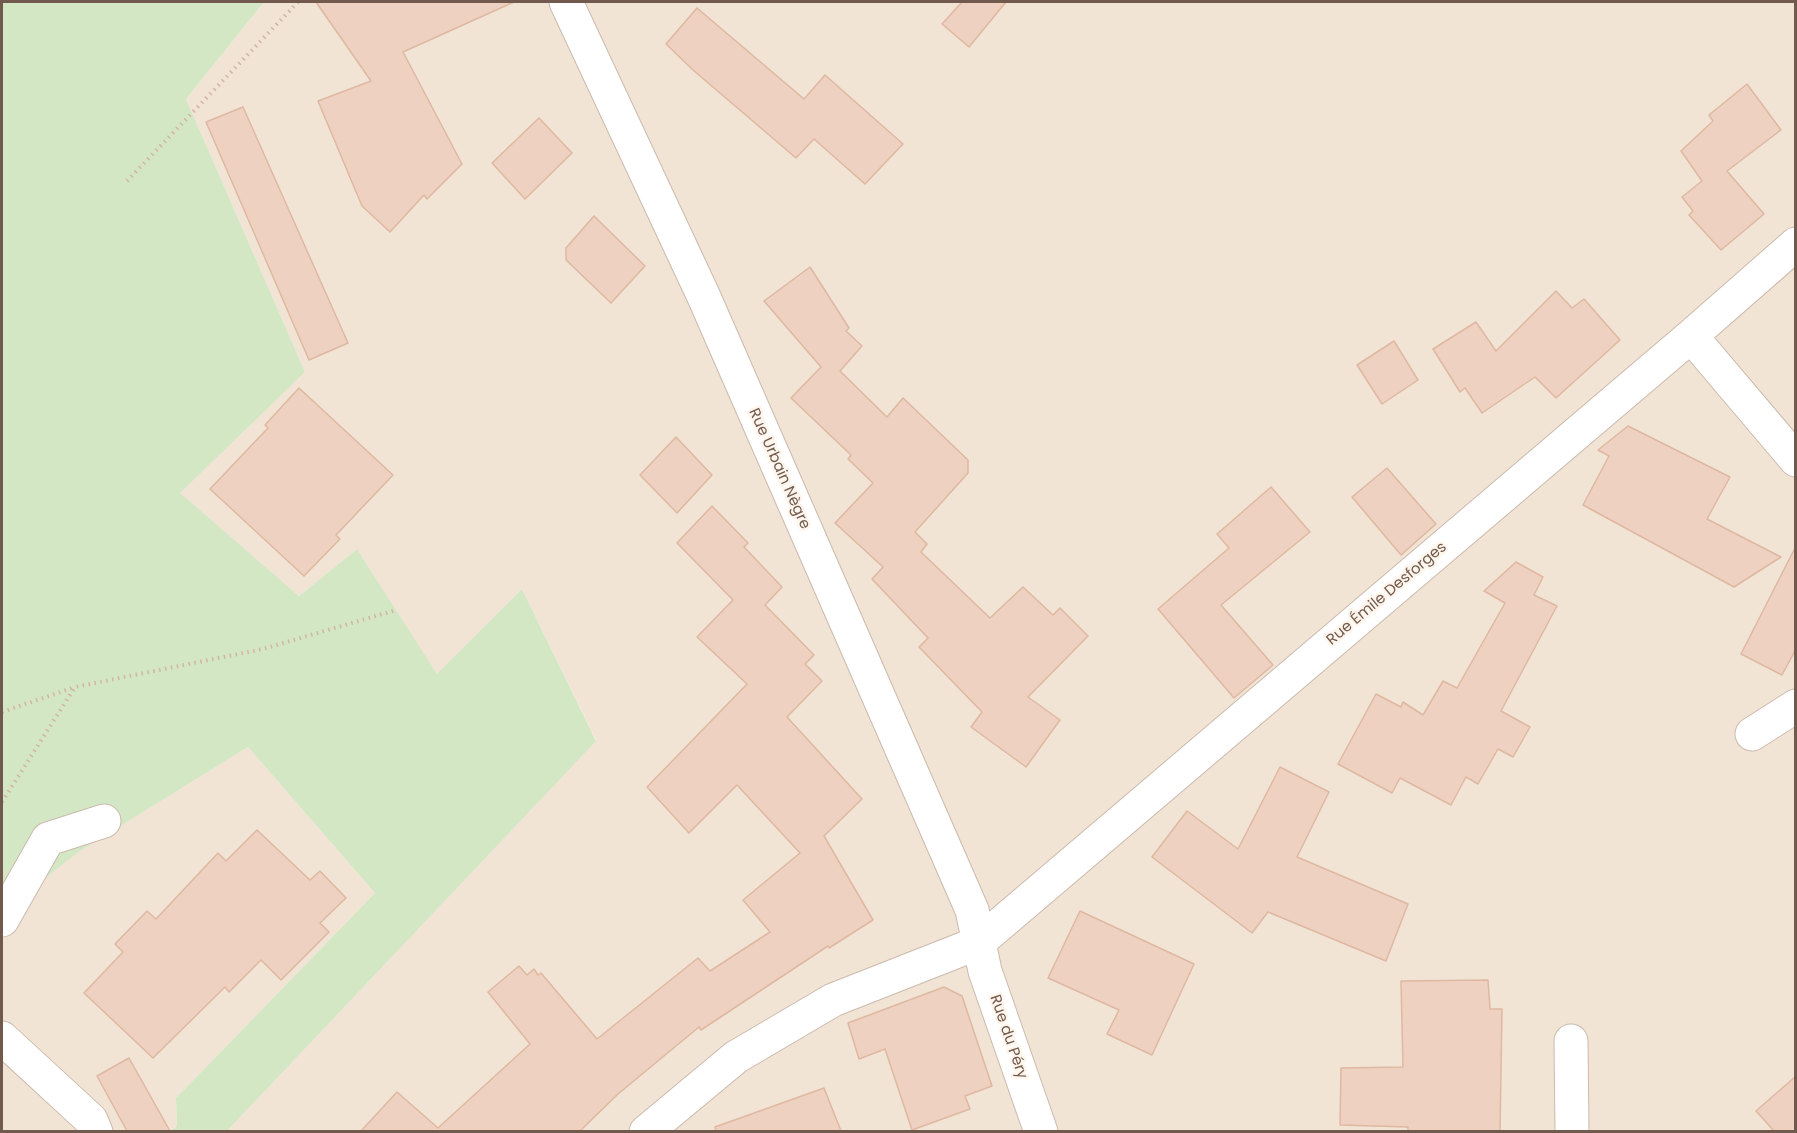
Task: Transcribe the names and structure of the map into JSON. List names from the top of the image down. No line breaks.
{"streets":{"street":["Rue Urbain Nègre","Rue Émile Desforges","Rue du Péry"]},"crossings":[["Rue Urbain Nègre","Rue Émile Desforges"],["Rue Urbain Nègre","Rue du Péry"],["Rue Émile Desforges","Rue du Péry"]]}
